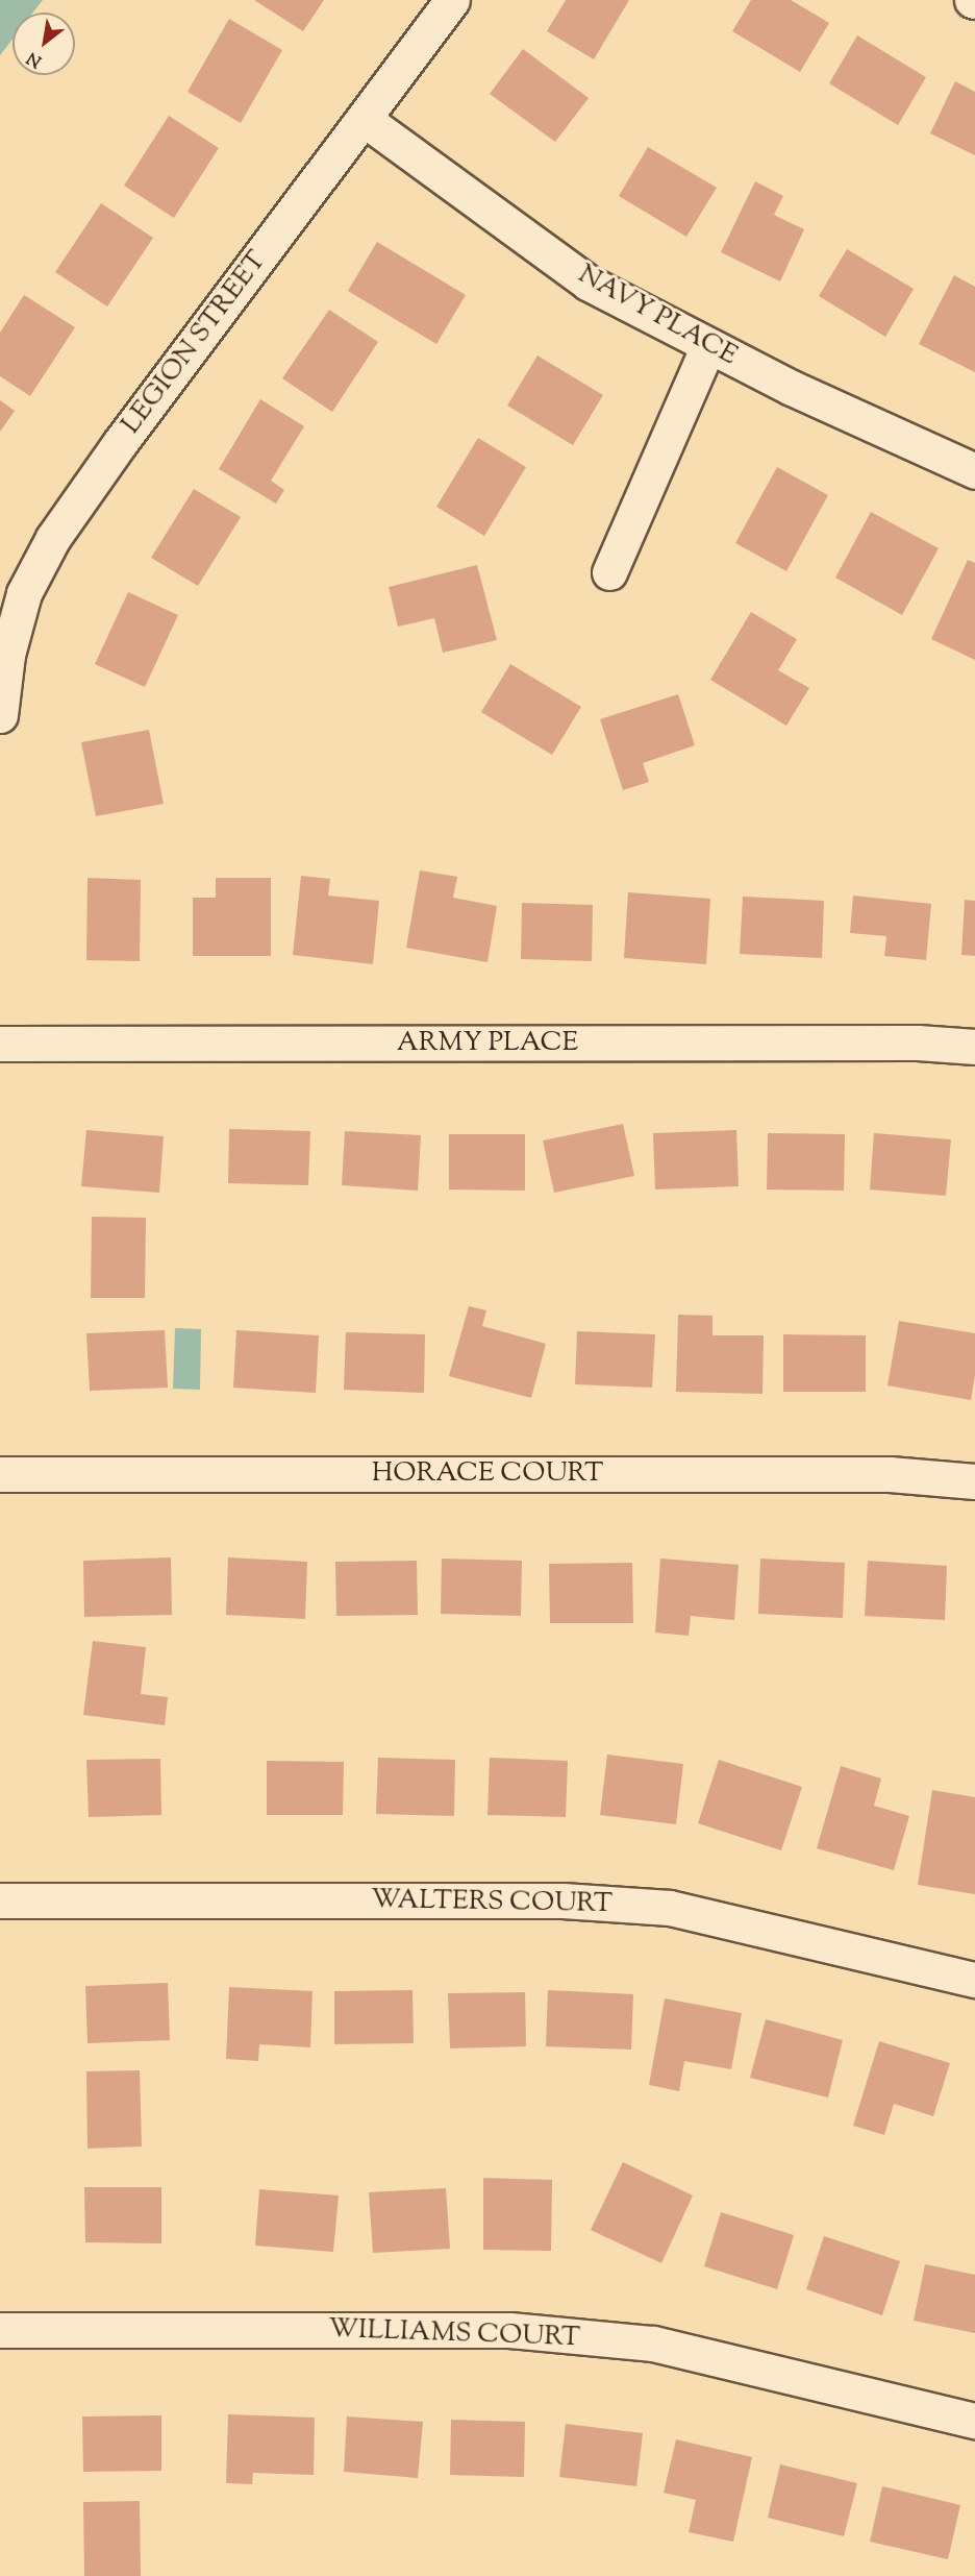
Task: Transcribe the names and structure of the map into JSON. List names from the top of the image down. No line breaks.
{"streets":{"street":["NAVY PLACE","LEGION STREET","ARMY PLACE","HORACE COURT","WALTERS COURT","WILLIAMS COURT"]},"crossings":[["NAVY PLACE","LEGION STREET"]],"north":"bottom left"}
